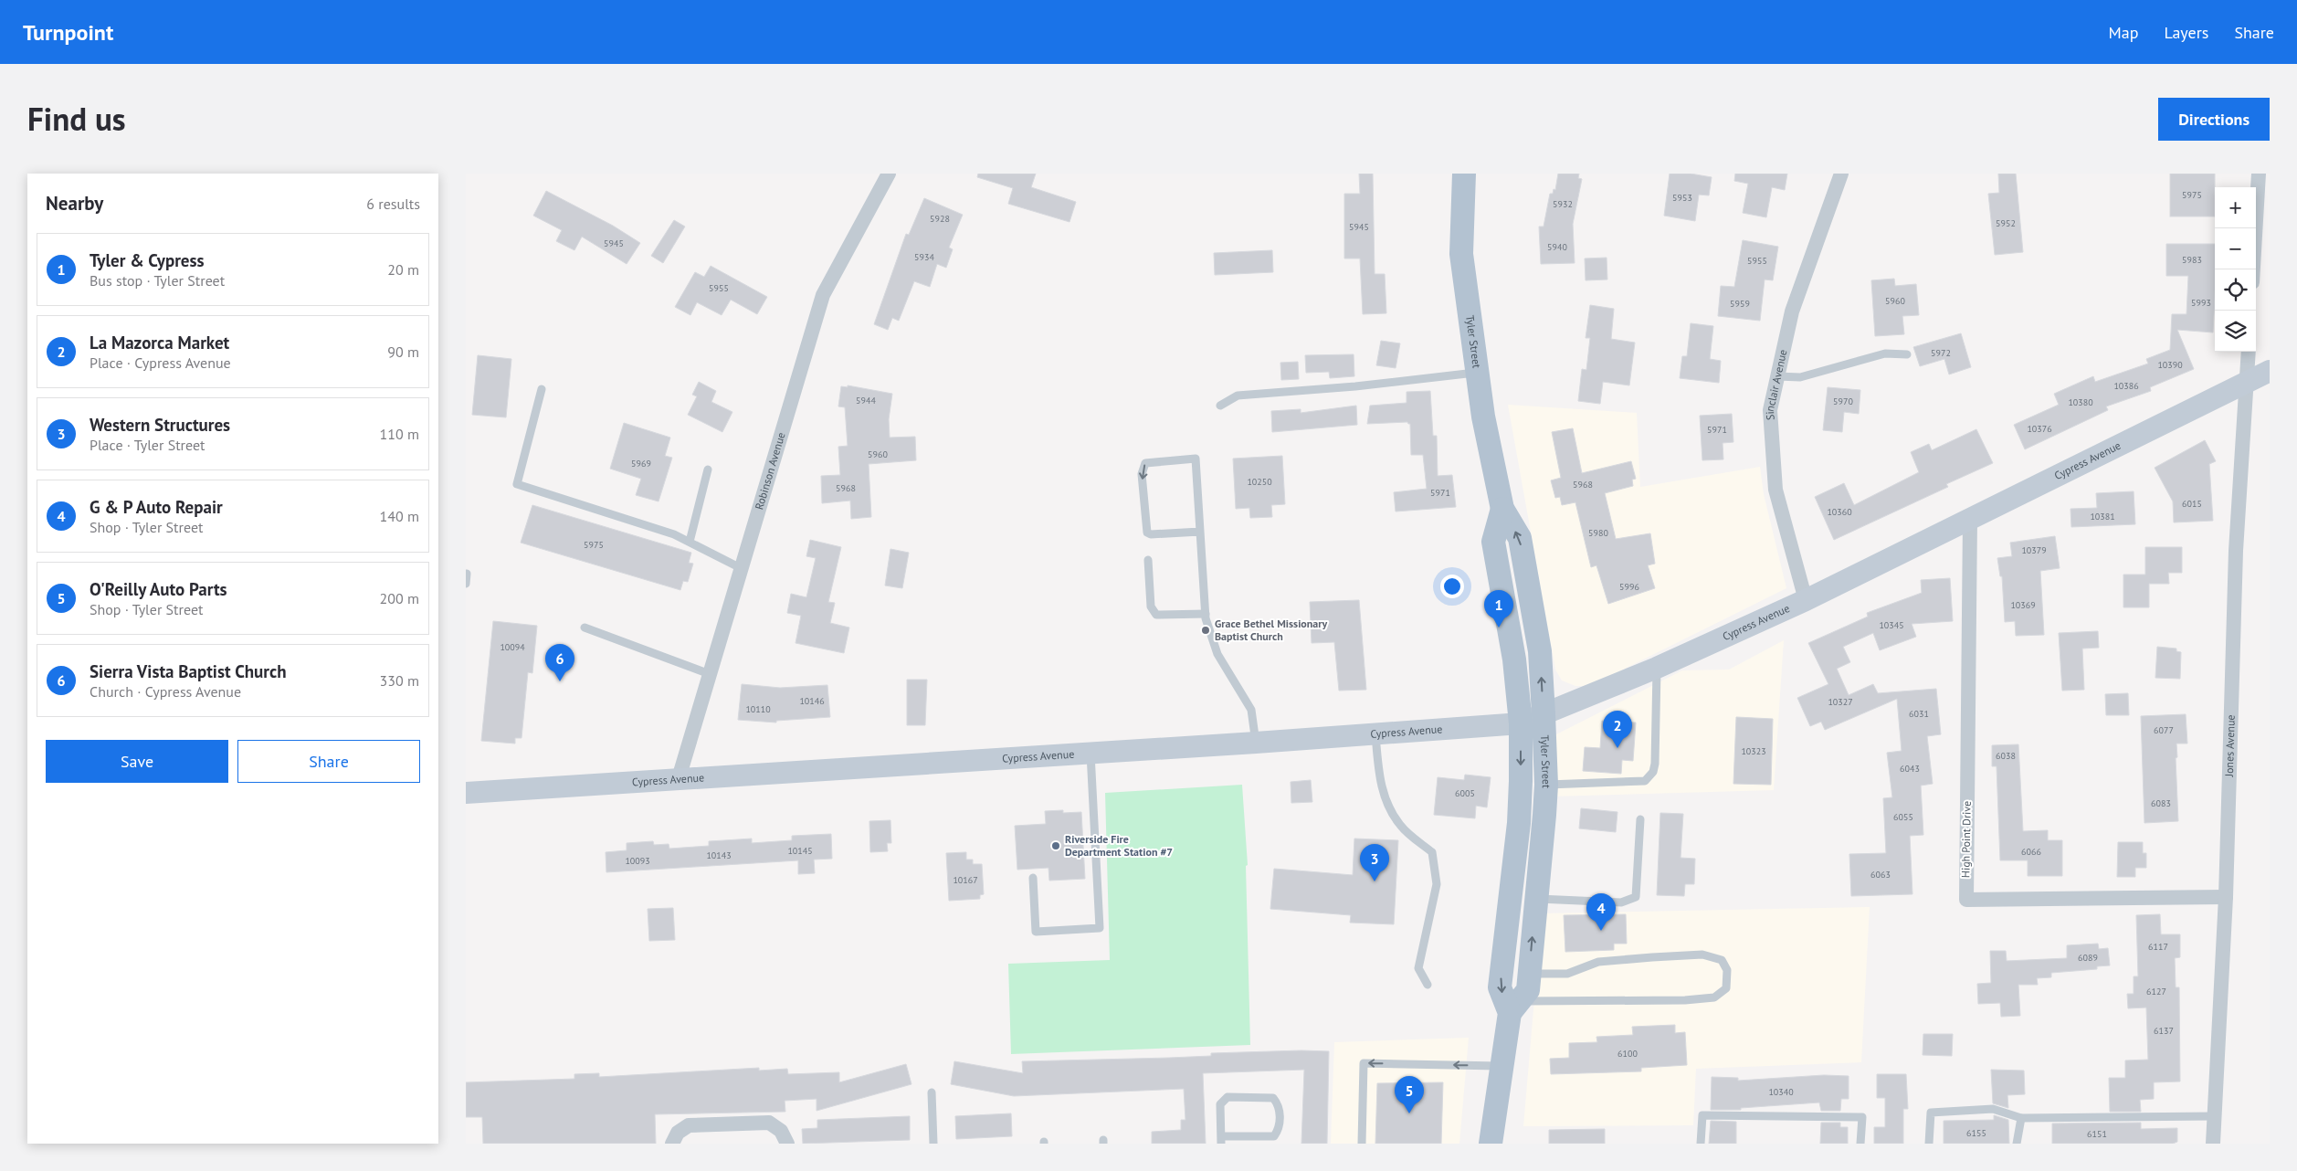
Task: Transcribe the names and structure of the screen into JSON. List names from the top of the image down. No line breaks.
{"streets":{"main road":["Tyler Street"],"street":["Sinclair Avenue","Cypress Avenue","Robinson Avenue","Jones Avenue","High Point Drive"]},"crossings":[["Tyler Street","Cypress Avenue"],["Sinclair Avenue","Cypress Avenue"],["Cypress Avenue","Robinson Avenue"],["Cypress Avenue","Jones Avenue"],["Cypress Avenue","High Point Drive"],["Jones Avenue","High Point Drive"]],"places":["Grace Bethel Missionary Baptist Church","Riverside Fire Department Station #7"],"house_numbers":["5975","5953","5932","5928","5952","5945","5945","5940","5934","5983","5955","5955","5960","5993","5959","5972","10390","10386","5944","5970","10380","10376","5971","5960","5969","10250","5968","5968","5971","6015","10360","10381","5980","5975","10379","5996","10369","10345","10094","10146","10327","10110","6031","6077","10323","6038","6043","6005","6083","6055","10145","6066","10143","10093","6063","10167","6117","6089","6127","6137","6100","10340","6155","6151"],"page":{"header":"Turnpoint","nav":["Map","Layers","Share"],"title":"Find us","buttons":["Directions",["Save","Share"]],"heading":["Nearby","6 results"],"map_buttons":["+","−"],"list":[{"mark":"1","name":"Tyler & Cypress","note":"Bus stop · Tyler Street","value":"20 m"},{"mark":"2","name":"La Mazorca Market","note":"Place · Cypress Avenue","value":"90 m"},{"mark":"3","name":"Western Structures","note":"Place · Tyler Street","value":"110 m"},{"mark":"4","name":"G & P Auto Repair","note":"Shop · Tyler Street","value":"140 m"},{"mark":"5","name":"O'Reilly Auto Parts","note":"Shop · Tyler Street","value":"200 m"},{"mark":"6","name":"Sierra Vista Baptist Church","note":"Church · Cypress Avenue","value":"330 m"}],"pins":["1","6","2","3","4","5"]}}
